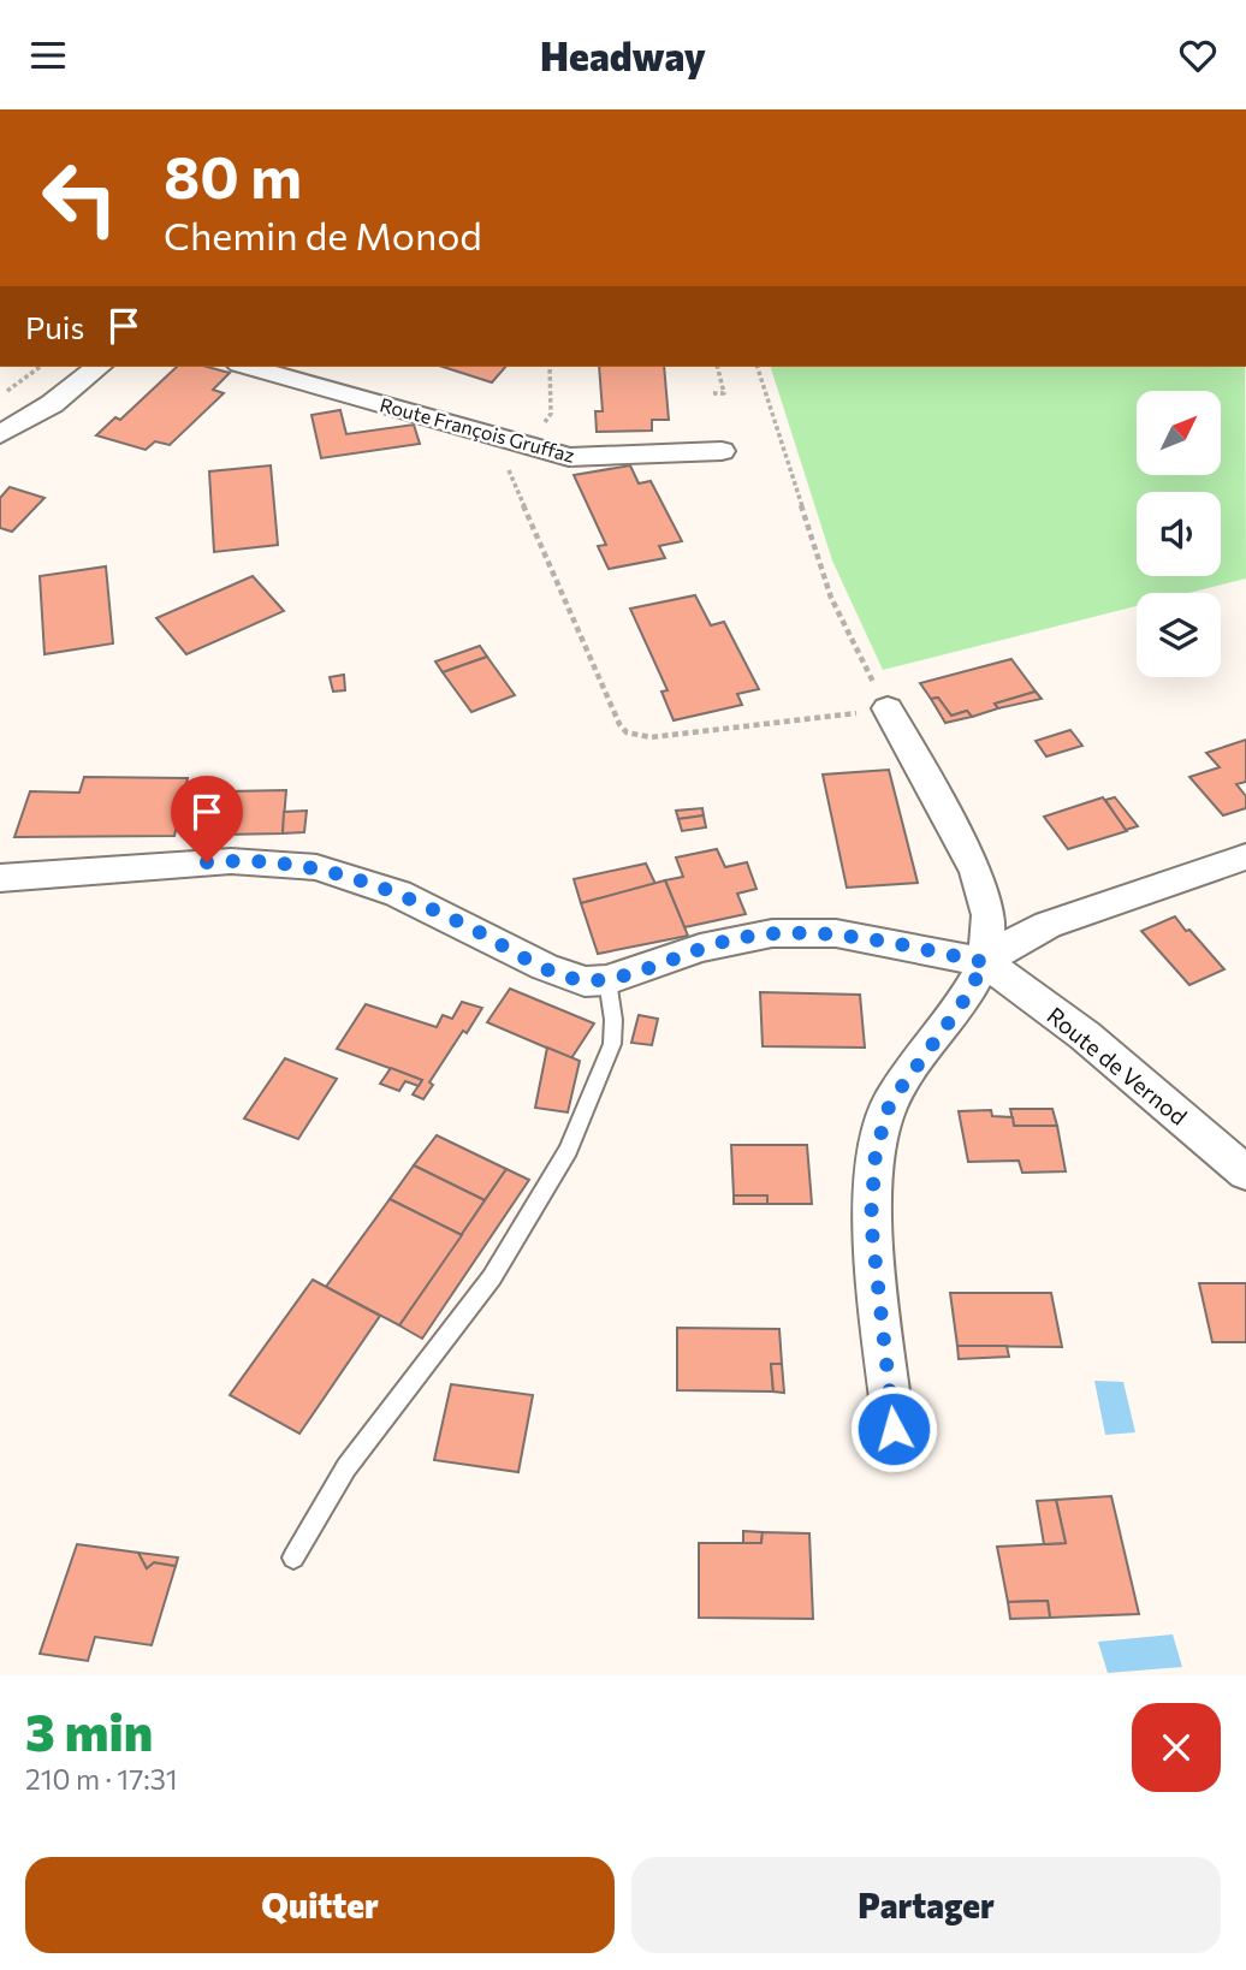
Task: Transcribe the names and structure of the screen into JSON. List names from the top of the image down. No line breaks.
{"streets":{"street":["Route François Gruffaz","Route de Vernod"]},"north":"top right","page":{"header":"Headway","turn":["80 m","Chemin de Monod"],"then":"Puis","heading":["3 min","210 m · 17:31"],"buttons":["Quitter","Partager"]}}
